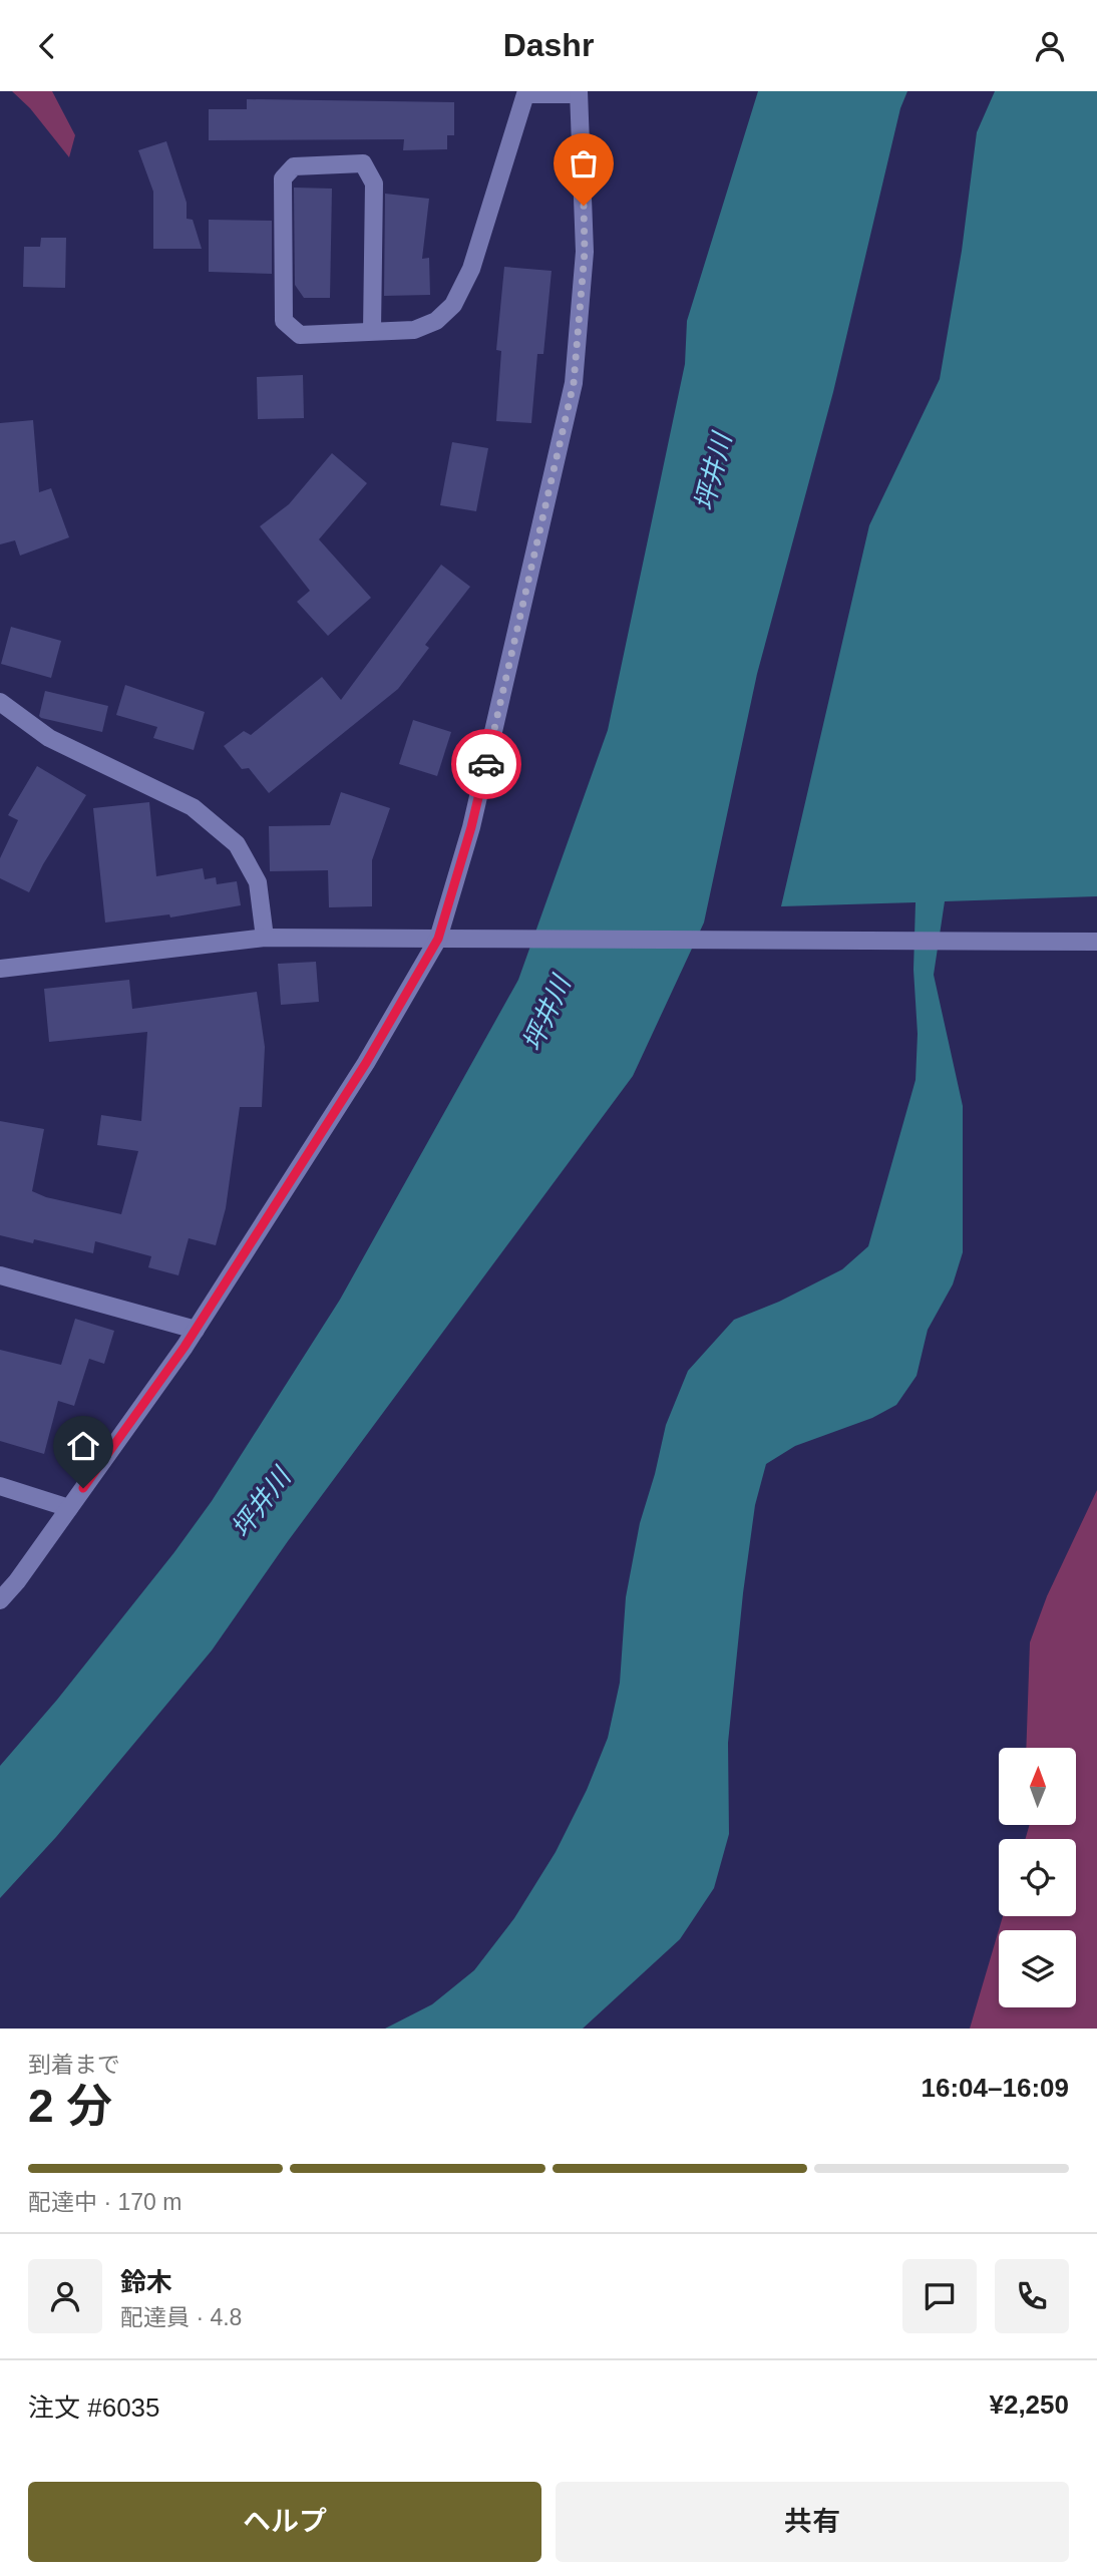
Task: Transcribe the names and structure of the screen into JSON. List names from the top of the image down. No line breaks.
{"water":["坪井川"],"north":"top","page":{"header":"Dashr","heading":["2 分","到着まで","16:04–16:09"],"panel":["鈴木","配達員 · 4.8","注文 #6035","¥2,250"],"bar":"配達中 · 170 m","buttons":["ヘルプ","共有"]}}
